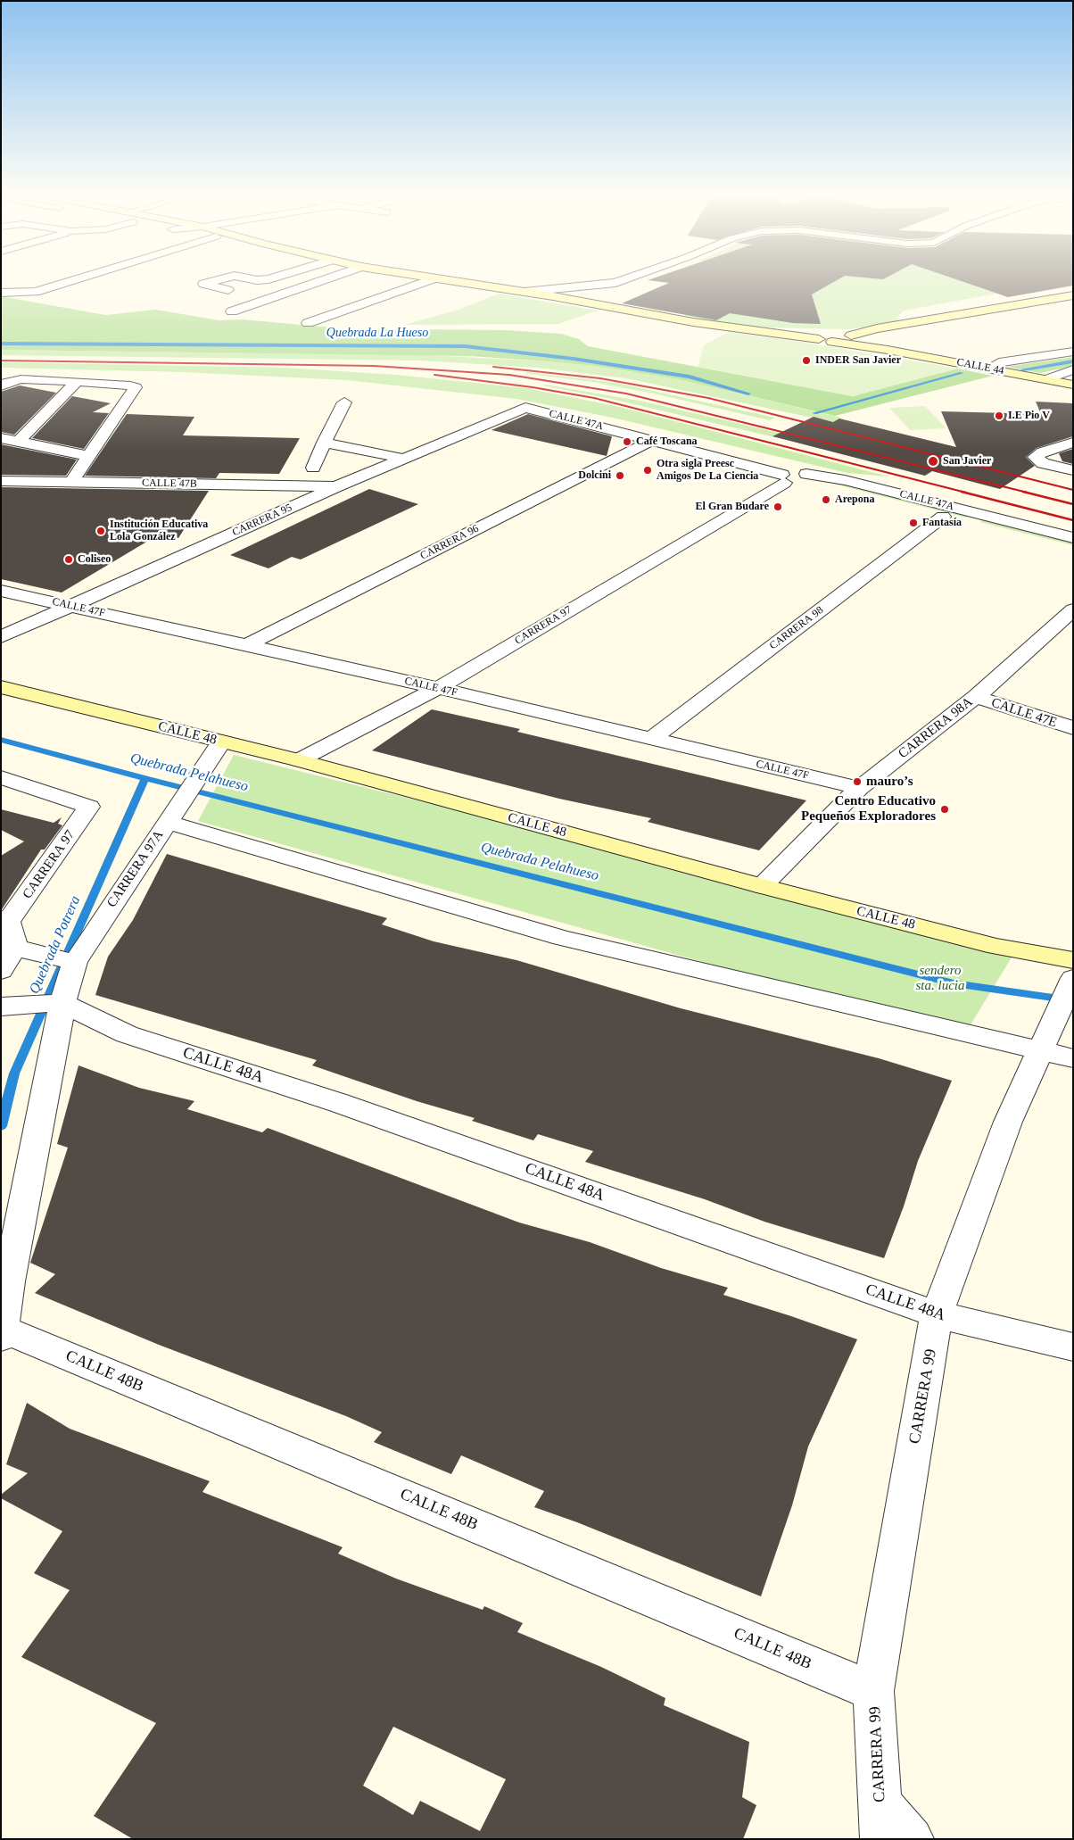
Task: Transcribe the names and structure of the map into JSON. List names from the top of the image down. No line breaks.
{"streets":{"street":["CALLE 44","CALLE 47A","CALLE 47B","CARRERA 95","CARRERA 96","CALLE 47F","CARRERA 97","CARRERA 98","CALLE 47E","CARRERA 98A","CALLE 48","CARRERA 97A","CALLE 48A","CALLE 48B","CARRERA 99"]},"crossings":[["CALLE 47A","CARRERA 95"],["CALLE 47A","CARRERA 96"],["CALLE 47A","CARRERA 97"],["CALLE 47A","CARRERA 98"],["CALLE 47B","CARRERA 95"],["CARRERA 95","CALLE 47F"],["CARRERA 96","CALLE 47F"],["CALLE 47F","CARRERA 97"],["CALLE 47F","CARRERA 98"],["CALLE 47F","CARRERA 98A"],["CARRERA 97","CALLE 48"],["CALLE 47E","CARRERA 98A"],["CARRERA 98A","CALLE 48"],["CALLE 48","CARRERA 97A"],["CARRERA 97A","CALLE 48A"],["CARRERA 97A","CALLE 48B"],["CALLE 48A","CARRERA 99"],["CALLE 48B","CARRERA 99"]],"water":["Quebrada La Hueso","Quebrada Pelahueso","Quebrada Potrera"],"parks":["sendero sta. lucia"],"places":["INDER San Javier","I.E Pio V","Café Toscana","San Javier","Otra sigla Preesc Amigos De La Ciencia","Dolcini","Arepona","El Gran Budare","Fantasía","Institución Educativa Lola González","Coliseo","mauro’s","Centro Educativo Pequeños Exploradores"]}
